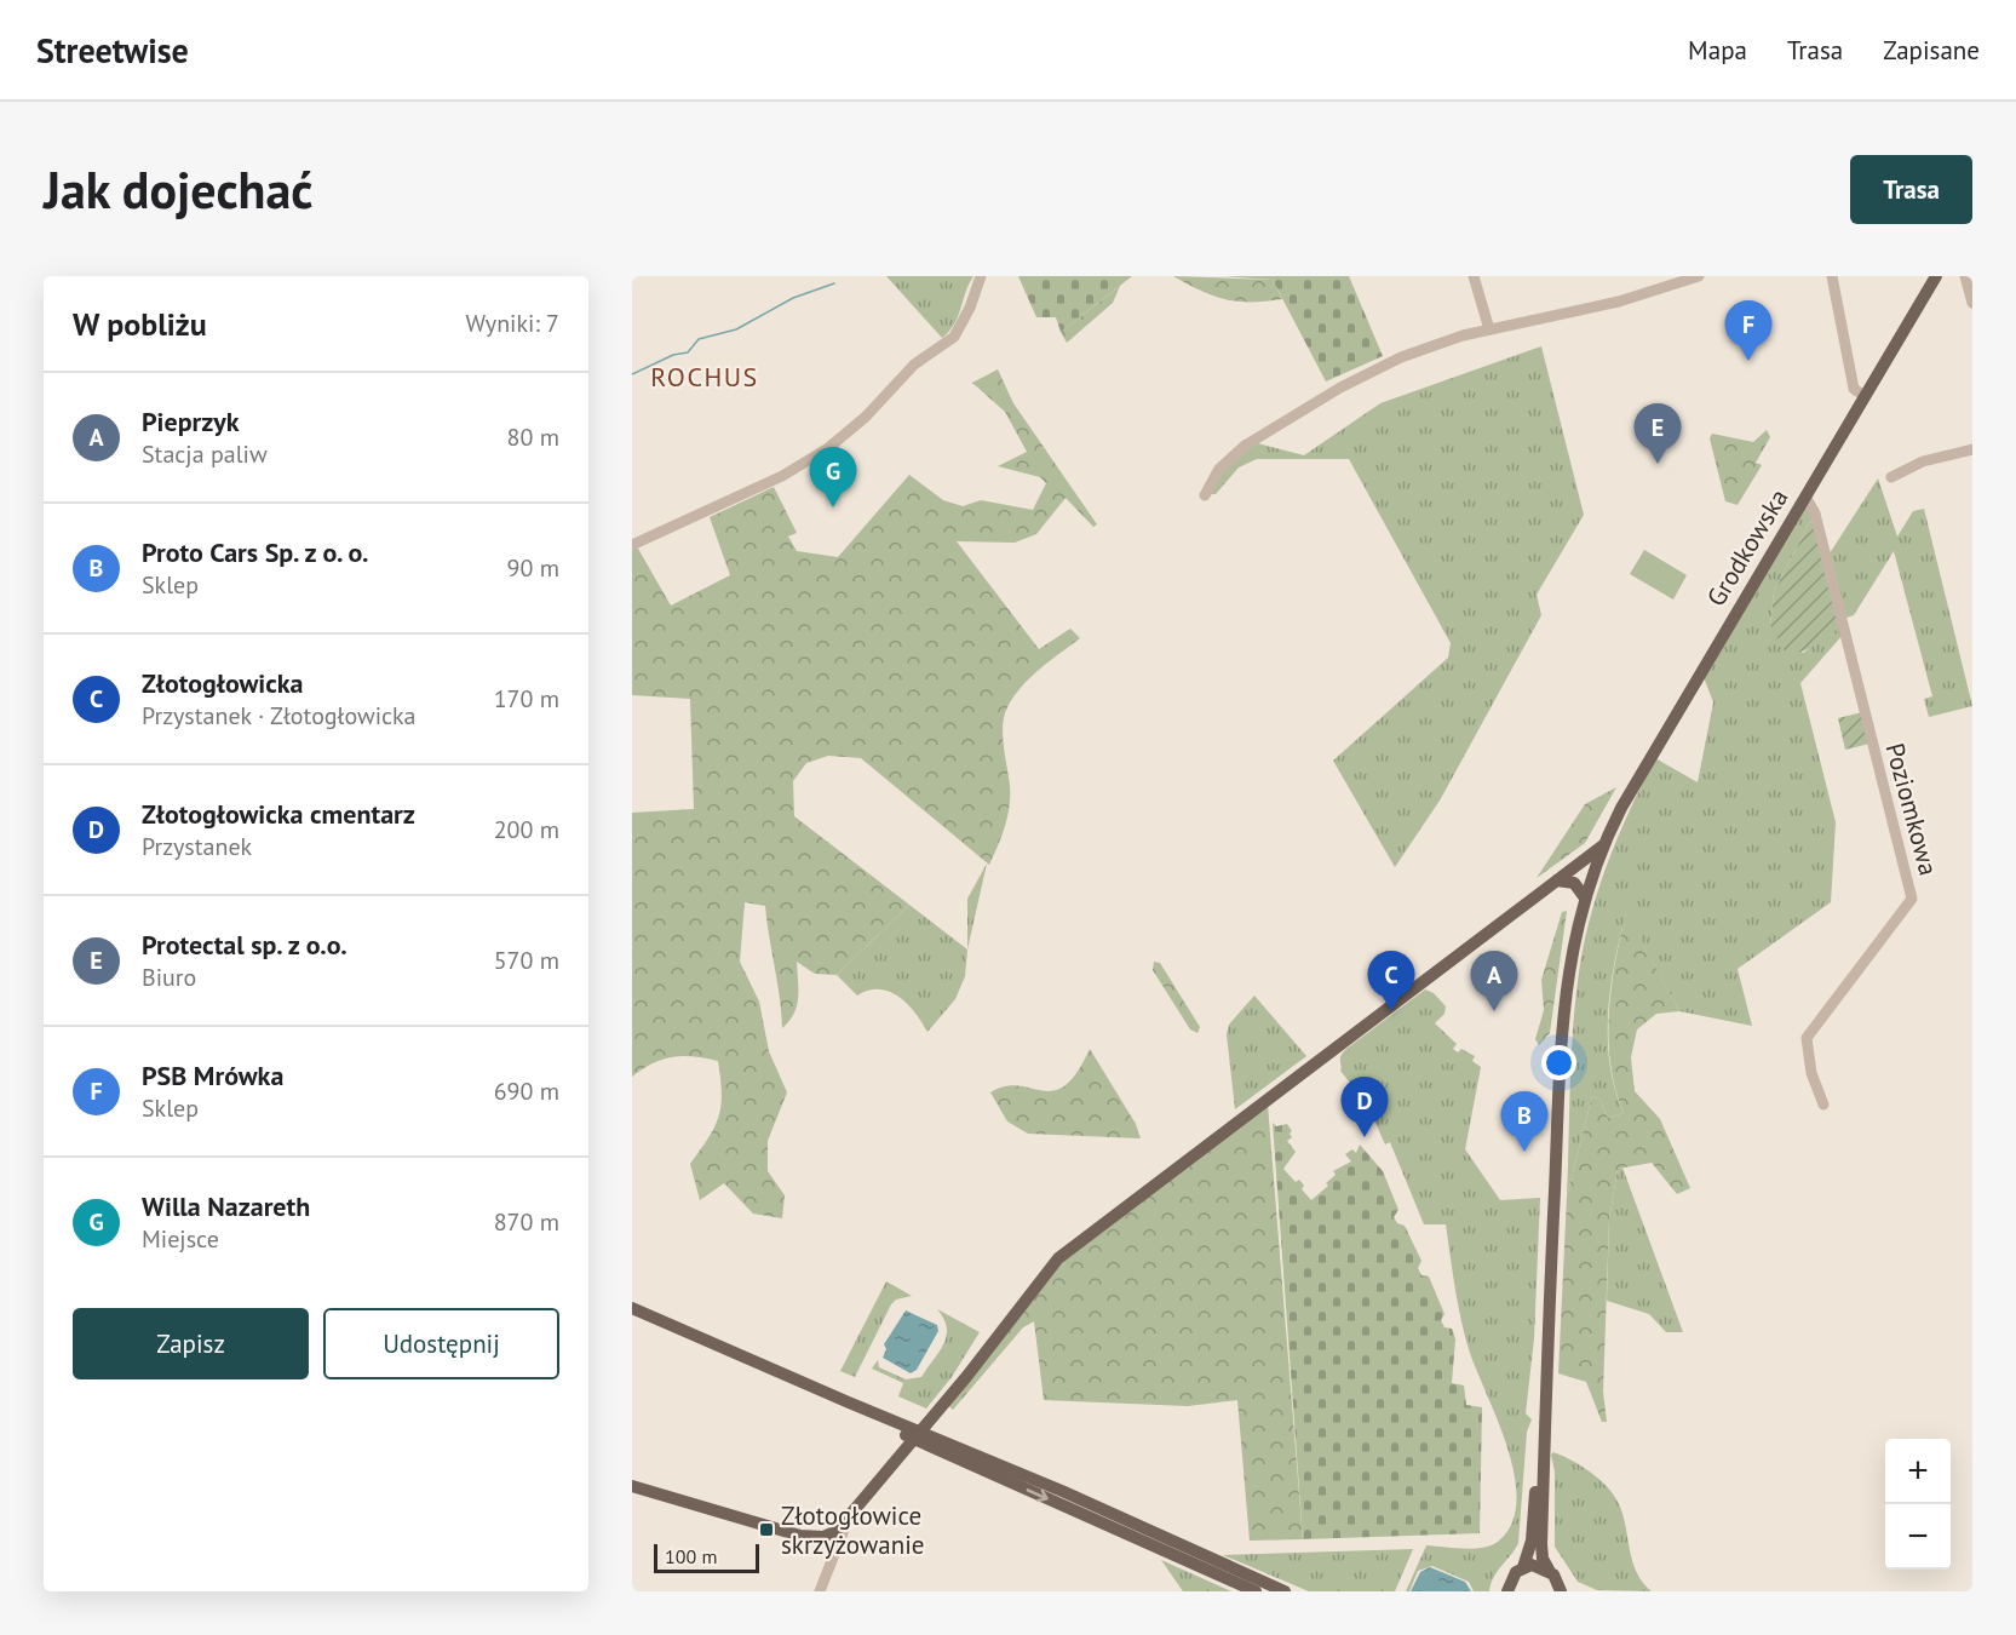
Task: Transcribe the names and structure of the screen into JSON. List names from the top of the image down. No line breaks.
{"streets":{"main road":["Grodkowska"],"street":["Poziomkowa"]},"crossings":[["Grodkowska","Poziomkowa"]],"districts":["ROCHUS"],"places":{"transit":["Złotogłowice skrzyżowanie"]},"scale_bar":"100 m","page":{"header":"Streetwise","nav":["Mapa","Trasa","Zapisane"],"buttons":["Trasa",["Zapisz","Udostępnij"]],"title":"Jak dojechać","heading":["W pobliżu","Wyniki: 7"],"pins":["F","E","G","A","C","D","B"],"list":[{"mark":"A","name":"Pieprzyk","note":"Stacja paliw","value":"80 m"},{"mark":"B","name":"Proto Cars Sp. z o. o.","note":"Sklep","value":"90 m"},{"mark":"C","name":"Złotogłowicka","note":"Przystanek · Złotogłowicka","value":"170 m"},{"mark":"D","name":"Złotogłowicka cmentarz","note":"Przystanek","value":"200 m"},{"mark":"E","name":"Protectal sp. z o.o.","note":"Biuro","value":"570 m"},{"mark":"F","name":"PSB Mrówka","note":"Sklep","value":"690 m"},{"mark":"G","name":"Willa Nazareth","note":"Miejsce","value":"870 m"}],"map_buttons":["+","−"],"scale":"100 m"}}
